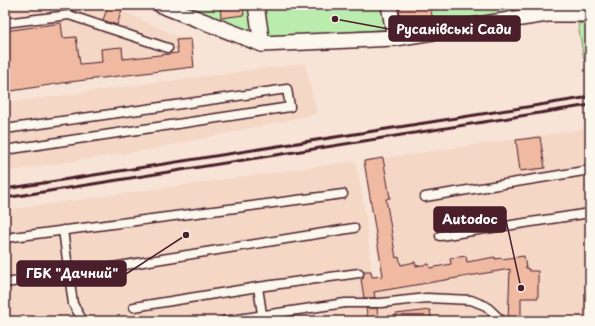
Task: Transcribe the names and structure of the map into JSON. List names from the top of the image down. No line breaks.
{"places":["Русанівські Сади","ГБК \"Дачний\"","Autodoc"]}
